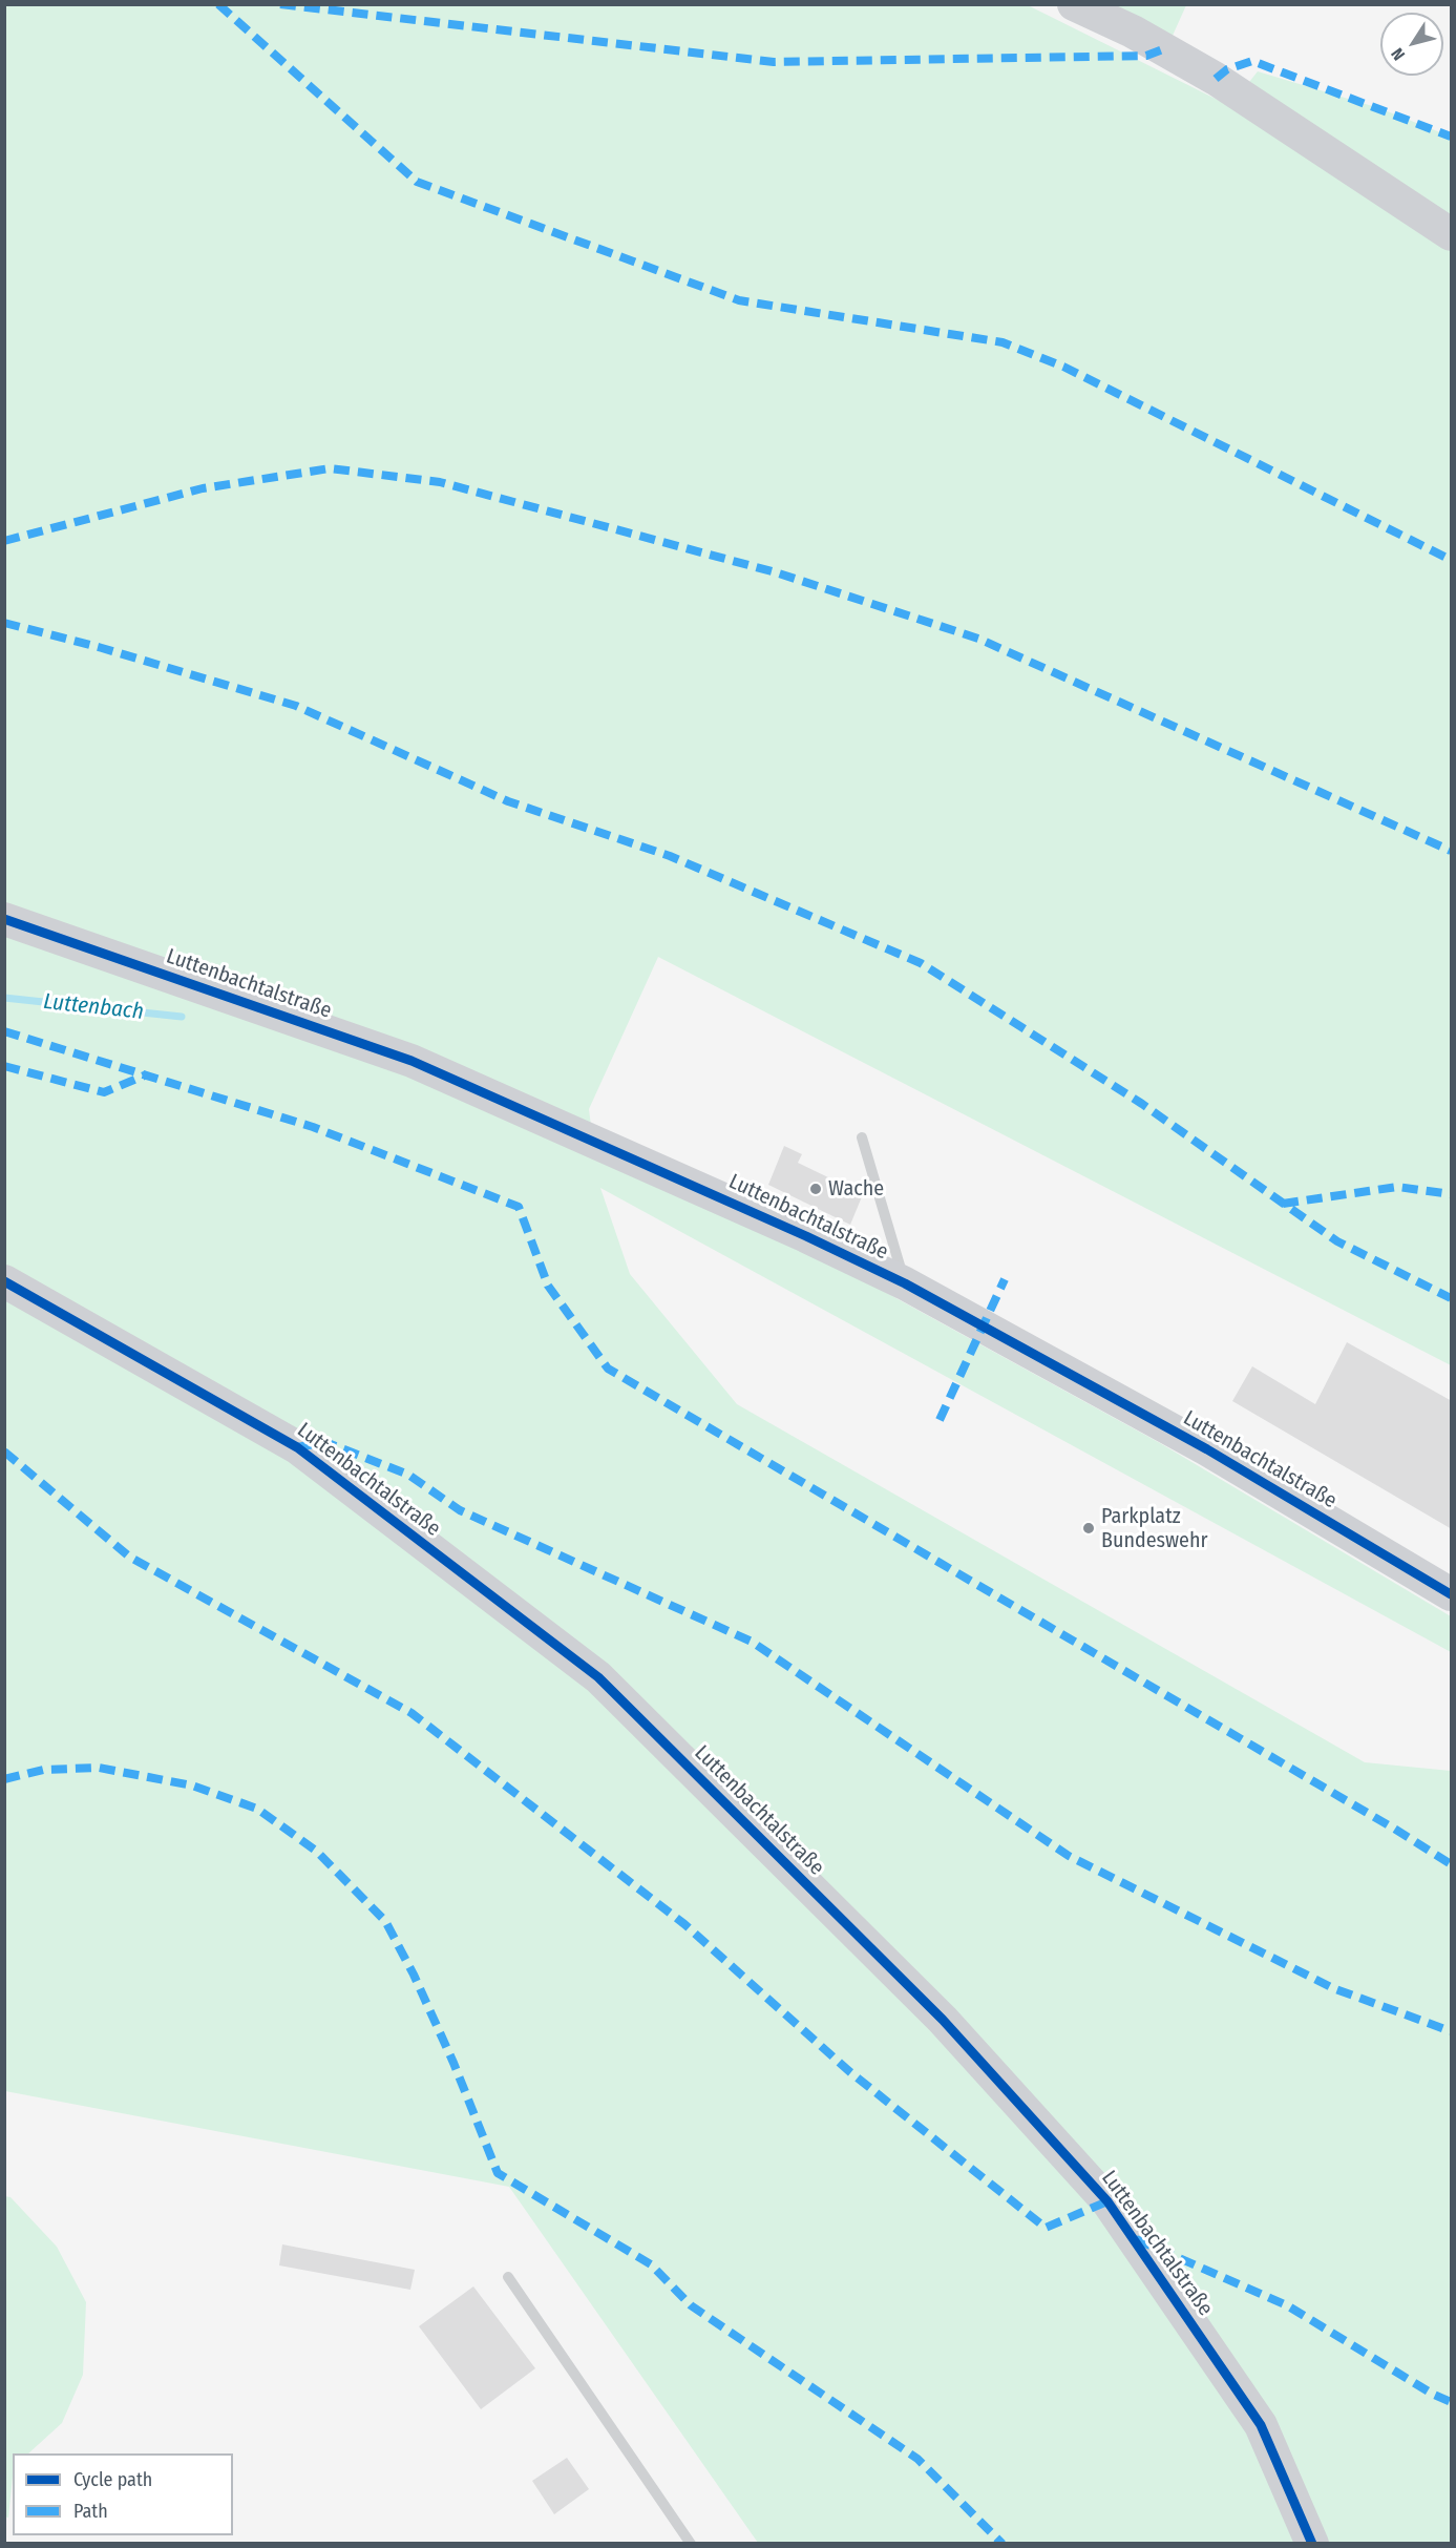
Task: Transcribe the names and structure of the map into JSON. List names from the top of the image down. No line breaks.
{"streets":{"street":["Luttenbachtalstraße"]},"water":["Luttenbach"],"places":["Wache","Parkplatz Bundeswehr"],"legend":["Cycle path","Path"],"north":"bottom left"}
